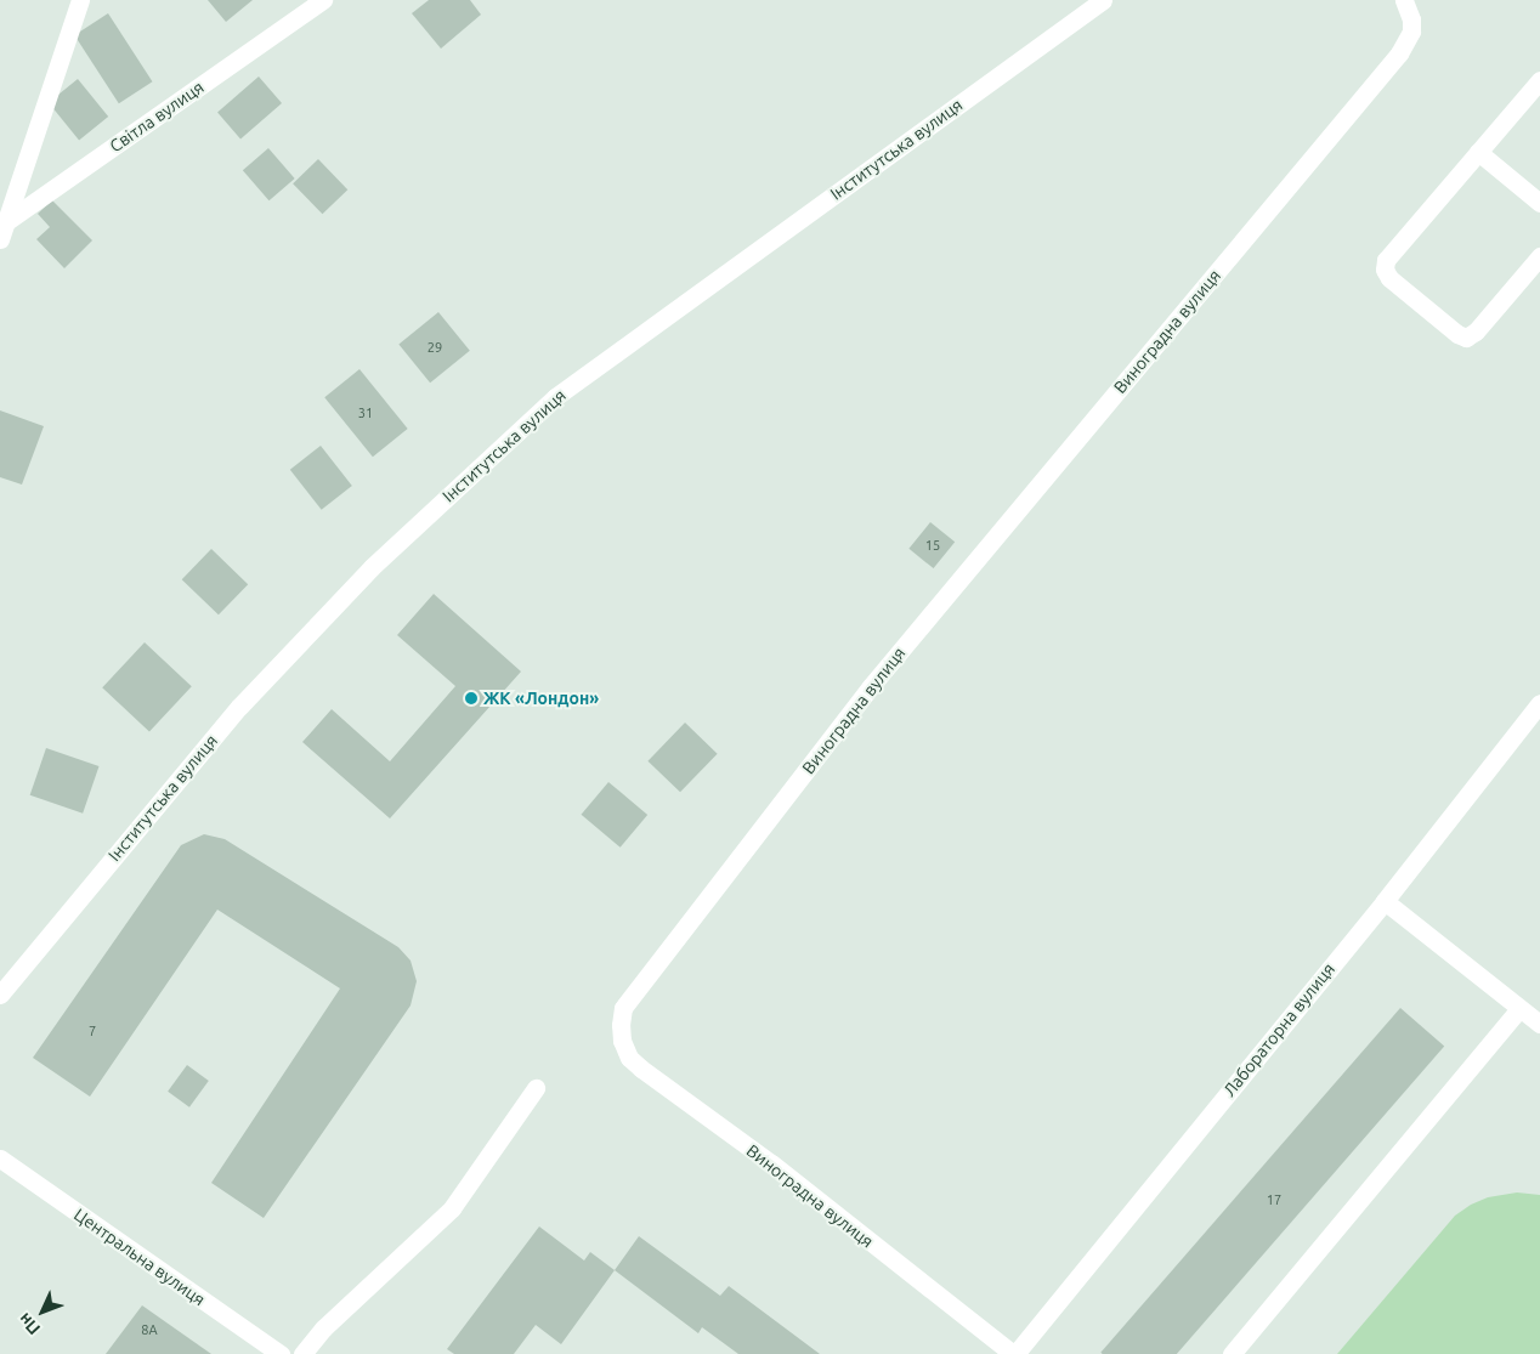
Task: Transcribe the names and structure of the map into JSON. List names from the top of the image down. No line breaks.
{"streets":{"street":["Світла вулиця","Інститутська вулиця","Виноградна вулиця","Лабораторна вулиця","Центральна вулиця"]},"crossings":[["Виноградна вулиця","Лабораторна вулиця"]],"places":["ЖК «Лондон»"],"house_numbers":["29","31","15","7","17","8А"],"north":"bottom left"}
